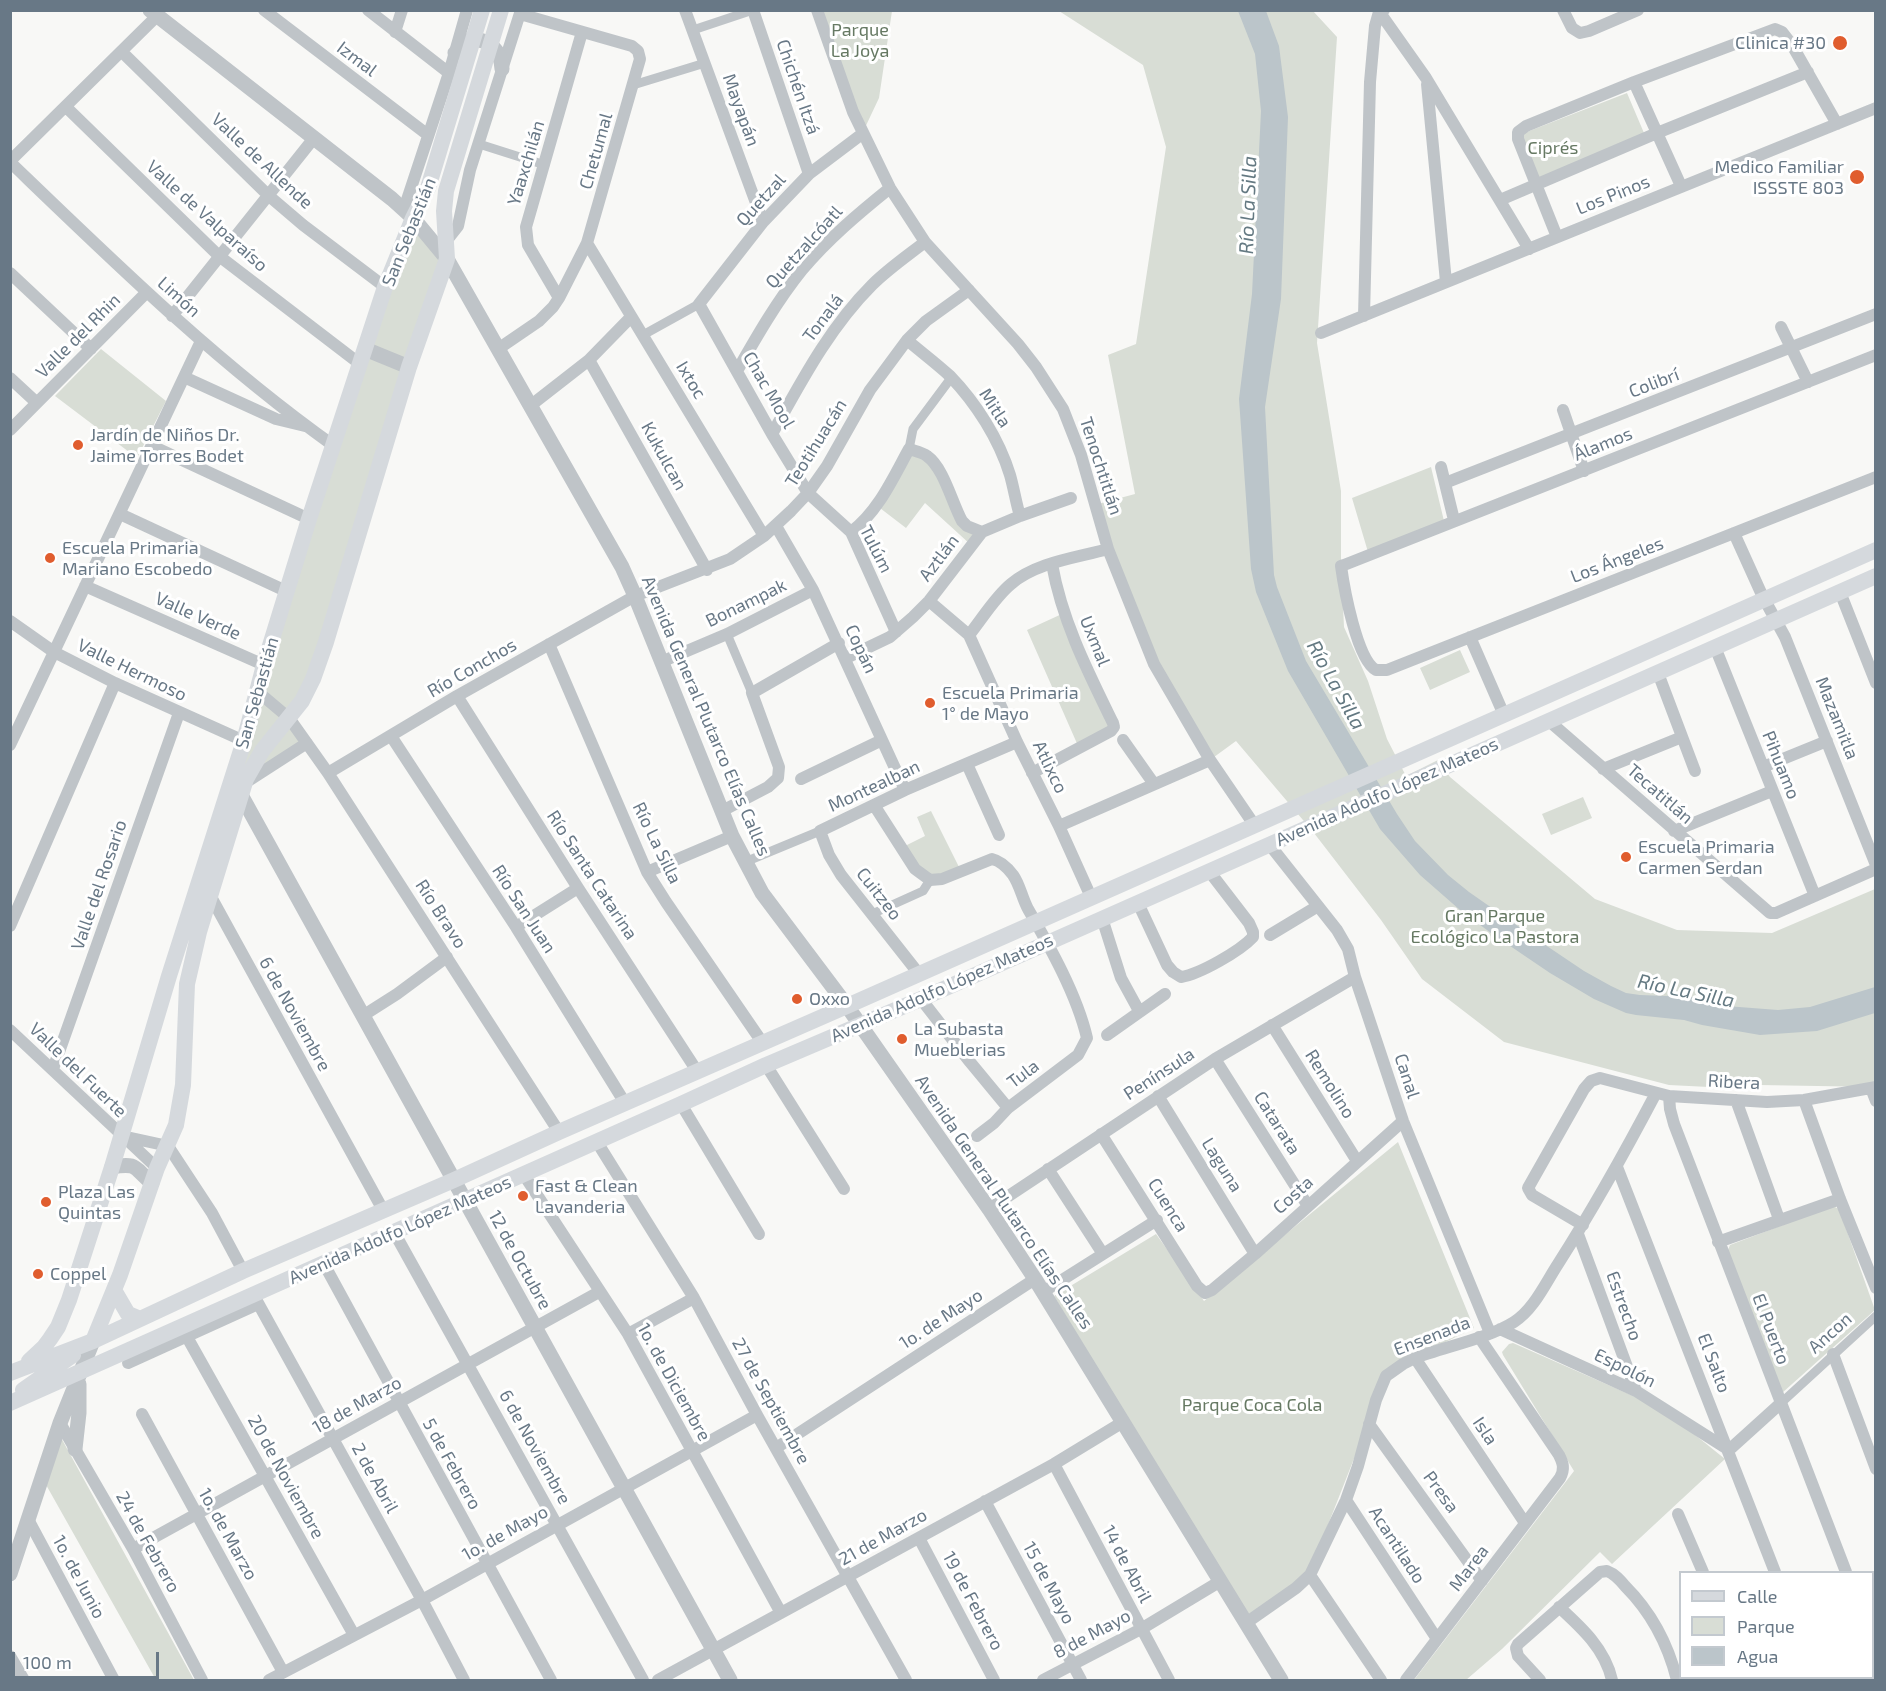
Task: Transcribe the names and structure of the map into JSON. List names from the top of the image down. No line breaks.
{"streets":{"main road":["San Sebastián","Avenida Adolfo López Mateos"],"street":["Izmal","Chichén Itzá","Mayapán","Chetumal","Valle de Allende","Yaaxchilán","Los Pinos","Quetzal","Valle de Valparaíso","Quetzalcóatl","Limón","Tonalá","Valle del Rhin","Ixtoc","Colibrí","Chac Mool","Mitla","Teotihuacán","Álamos","Kukulcan","Tenochtitlán","Tulúm","Aztlán","Los Ángeles","Bonampak","Valle Verde","Uxmal","Copán","Río Conchos","Valle Hermoso","Avenida General Plutarco Elías Calles","Mazamitla","Pihuamo","Atlixco","Montealban","Tecatitlán","Río La Silla","Río Santa Catarina","Valle del Rosario","Cuitzeo","Río San Juan","Río Bravo","6 de Noviembre","Valle del Fuerte","Tula","Península","Canal","Ribera","Remolino","Catarata","Laguna","Costa","Cuenca","12 de Octubre","Estrecho","1o. de Mayo","El Puerto","Ancon","Ensenada","El Salto","Espolón","1o. de Diciembre","27 de Septiembre","18 de Marzo","Isla","5 de Febrero","20 de Noviembre","2 de Abril","Presa","1o. de Marzo","21 de Marzo","24 de Febrero","Acantilado","14 de Abril","Marea","1o. de Junio","15 de Mayo","19 de Febrero","8 de Mayo"]},"crossings":[["Izmal","San Sebastián"],["Chichén Itzá","Quetzal"],["Mayapán","Quetzal"],["Chetumal","Yaaxchilán"],["Chetumal","San Sebastián"],["Chetumal","Ixtoc"],["Chetumal","Avenida General Plutarco Elías Calles"],["Valle de Allende","San Sebastián"],["Quetzal","Chac Mool"],["Quetzal","Tenochtitlán"],["Valle de Valparaíso","San Sebastián"],["San Sebastián","Limón"],["San Sebastián","Valle Verde"],["San Sebastián","Valle Hermoso"],["San Sebastián","Avenida General Plutarco Elías Calles"],["San Sebastián","Avenida Adolfo López Mateos"],["San Sebastián","Río Bravo"],["San Sebastián","6 de Noviembre"],["San Sebastián","Valle del Fuerte"],["San Sebastián","12 de Octubre"],["San Sebastián","24 de Febrero"],["San Sebastián","1o. de Junio"],["Quetzalcóatl","Chac Mool"],["Quetzalcóatl","Tenochtitlán"],["Limón","Valle del Rhin"],["Tonalá","Chac Mool"],["Tonalá","Tenochtitlán"],["Ixtoc","Teotihuacán"],["Chac Mool","Teotihuacán"],["Chac Mool","Tulúm"],["Mitla","Teotihuacán"],["Mitla","Aztlán"],["Teotihuacán","Kukulcan"],["Teotihuacán","Tenochtitlán"],["Teotihuacán","Tulúm"],["Teotihuacán","Copán"],["Teotihuacán","Río Conchos"],["Teotihuacán","Avenida General Plutarco Elías Calles"],["Álamos","Los Ángeles"],["Tenochtitlán","Avenida Adolfo López Mateos"],["Tulúm","Aztlán"],["Aztlán","Copán"],["Aztlán","Atlixco"],["Los Ángeles","Mazamitla"],["Bonampak","Copán"],["Bonampak","Avenida General Plutarco Elías Calles"],["Uxmal","Atlixco"],["Copán","Montealban"],["Río Conchos","Avenida General Plutarco Elías Calles"],["Río Conchos","Río La Silla"],["Río Conchos","Río Santa Catarina"],["Río Conchos","Río San Juan"],["Río Conchos","Río Bravo"],["Valle Hermoso","Valle del Rosario"],["Avenida General Plutarco Elías Calles","Montealban"],["Avenida General Plutarco Elías Calles","Avenida Adolfo López Mateos"],["Avenida General Plutarco Elías Calles","Península"],["Avenida General Plutarco Elías Calles","1o. de Mayo"],["Avenida General Plutarco Elías Calles","Ensenada"],["Avenida General Plutarco Elías Calles","21 de Marzo"],["Avenida General Plutarco Elías Calles","8 de Mayo"],["Mazamitla","Avenida Adolfo López Mateos"],["Pihuamo","Avenida Adolfo López Mateos"],["Pihuamo","Tecatitlán"],["Atlixco","Montealban"],["Atlixco","Avenida Adolfo López Mateos"],["Montealban","Cuitzeo"],["Avenida Adolfo López Mateos","Tecatitlán"],["Avenida Adolfo López Mateos","Río La Silla"],["Avenida Adolfo López Mateos","Río Santa Catarina"],["Avenida Adolfo López Mateos","Cuitzeo"],["Avenida Adolfo López Mateos","Río San Juan"],["Avenida Adolfo López Mateos","Río Bravo"],["Avenida Adolfo López Mateos","6 de Noviembre"],["Avenida Adolfo López Mateos","Tula"],["Avenida Adolfo López Mateos","Canal"],["Avenida Adolfo López Mateos","12 de Octubre"],["Avenida Adolfo López Mateos","1o. de Diciembre"],["Avenida Adolfo López Mateos","27 de Septiembre"],["Avenida Adolfo López Mateos","5 de Febrero"],["Avenida Adolfo López Mateos","2 de Abril"],["Valle del Rosario","Valle del Fuerte"],["6 de Noviembre","1o. de Mayo"],["6 de Noviembre","18 de Marzo"],["Península","Canal"],["Península","Remolino"],["Península","Catarata"],["Península","Laguna"],["Península","Cuenca"],["Canal","Costa"],["Canal","Ensenada"],["Canal","Espolón"],["Canal","Marea"],["Ribera","Estrecho"],["Ribera","El Puerto"],["Ribera","Ensenada"],["Remolino","Costa"],["Catarata","Costa"],["Laguna","Costa"],["Costa","Cuenca"],["Cuenca","1o. de Mayo"],["12 de Octubre","1o. de Mayo"],["12 de Octubre","18 de Marzo"],["12 de Octubre","21 de Marzo"],["Estrecho","Ensenada"],["Estrecho","Espolón"],["1o. de Mayo","1o. de Diciembre"],["1o. de Mayo","27 de Septiembre"],["1o. de Mayo","5 de Febrero"],["1o. de Mayo","20 de Noviembre"],["1o. de Mayo","2 de Abril"],["1o. de Mayo","1o. de Marzo"],["El Puerto","Ancon"],["Ancon","El Salto"],["Ancon","Espolón"],["Ensenada","El Salto"],["Ensenada","Espolón"],["Ensenada","Isla"],["Ensenada","Presa"],["Ensenada","Acantilado"],["El Salto","Espolón"],["1o. de Diciembre","18 de Marzo"],["1o. de Diciembre","21 de Marzo"],["27 de Septiembre","21 de Marzo"],["18 de Marzo","5 de Febrero"],["18 de Marzo","20 de Noviembre"],["18 de Marzo","2 de Abril"],["18 de Marzo","1o. de Marzo"],["18 de Marzo","24 de Febrero"],["Isla","Marea"],["Presa","Marea"],["21 de Marzo","14 de Abril"],["21 de Marzo","15 de Mayo"],["21 de Marzo","19 de Febrero"],["Acantilado","Marea"],["14 de Abril","8 de Mayo"],["15 de Mayo","8 de Mayo"]],"water":["Río La Silla"],"parks":["Parque La Joya","Ciprés","Gran Parque Ecológico La Pastora","Parque Coca Cola"],"places":["Clinica #30","Medico Familiar ISSSTE 803","Jardín de Niños Dr. Jaime Torres Bodet","Escuela Primaria Mariano Escobedo","Escuela Primaria 1° de Mayo","Escuela Primaria Carmen Serdan","Oxxo","La Subasta Mueblerias","Fast & Clean Lavanderia","Plaza Las Quintas","Coppel"],"legend":["Calle","Parque","Agua"],"scale_bar":"100 m"}
